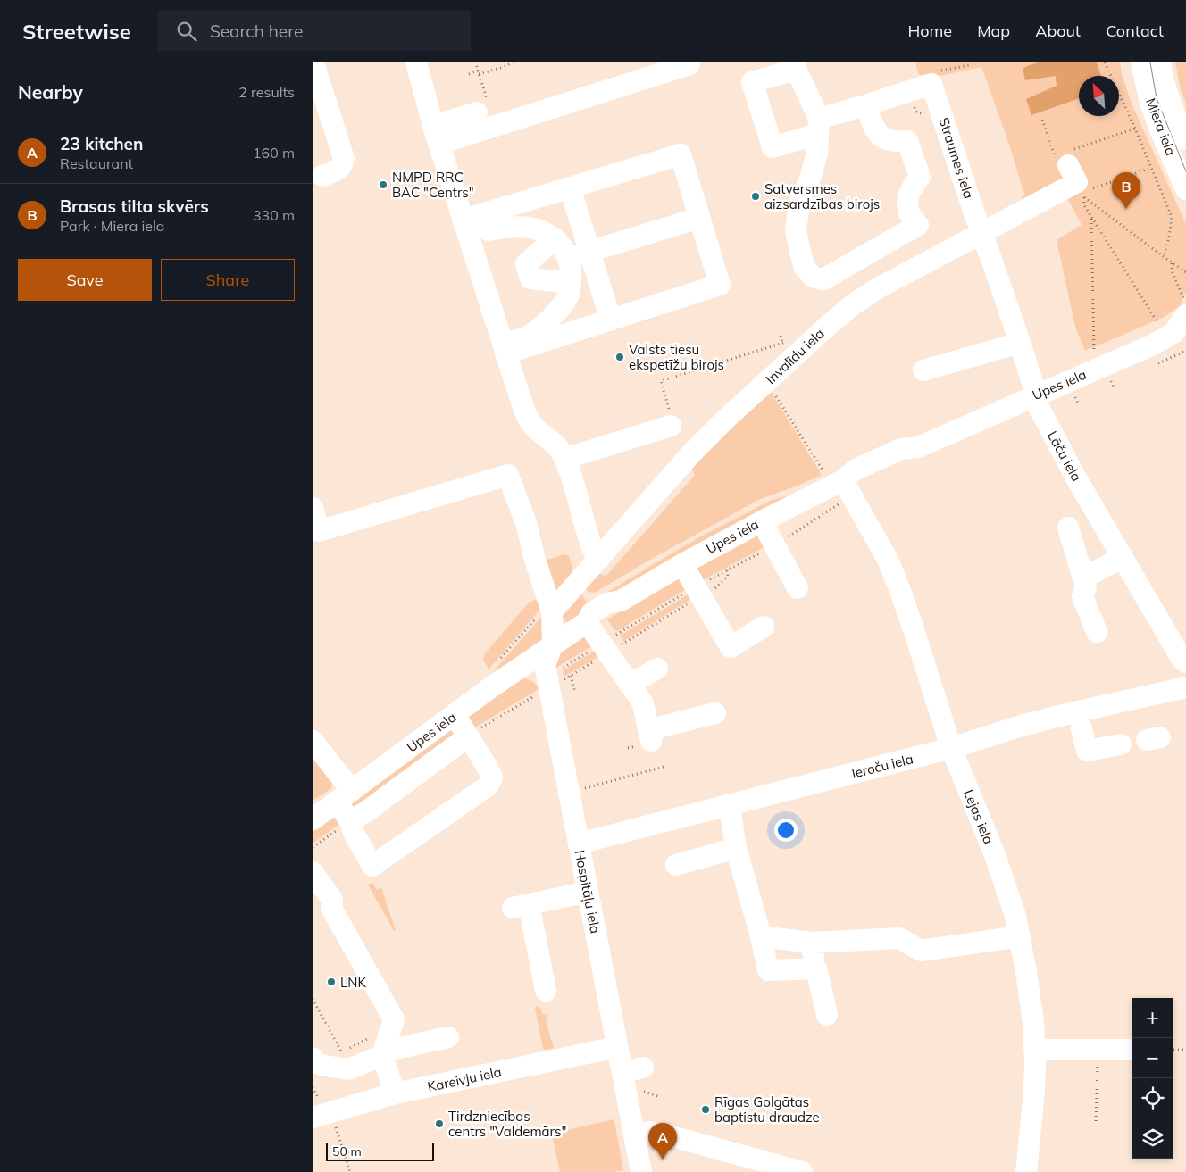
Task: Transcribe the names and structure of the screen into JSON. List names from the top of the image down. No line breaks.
{"streets":{"street":["Miera iela","Straumes iela","Invalīdu iela","Upes iela","Lāču iela","Ieroču iela","Lejas iela","Hospitāļu iela","Kareivju iela"]},"crossings":[["Straumes iela","Invalīdu iela"],["Straumes iela","Lāču iela"],["Invalīdu iela","Lāču iela"],["Invalīdu iela","Hospitāļu iela"],["Upes iela","Lāču iela"],["Upes iela","Lejas iela"],["Upes iela","Hospitāļu iela"],["Ieroču iela","Lejas iela"],["Ieroču iela","Hospitāļu iela"],["Hospitāļu iela","Kareivju iela"]],"places":["NMPD RRC BAC \"Centrs\"","Satversmes aizsardzības birojs","Valsts tiesu ekspetīžu birojs","LNK","Rīgas Golgātas baptistu draudze","Tirdzniecības centrs \"Valdemārs\""],"scale_bar":"50 m","north":"top left","page":{"header":"Streetwise","search":"Search here","nav":["Home","Map","About","Contact"],"heading":["Nearby","2 results"],"list":[{"mark":"A","name":"23 kitchen","note":"Restaurant","value":"160 m"},{"mark":"B","name":"Brasas tilta skvērs","note":"Park · Miera iela","value":"330 m"}],"pins":["B","A"],"buttons":["Save","Share"],"map_buttons":["+","−"],"scale":"50 m"}}
